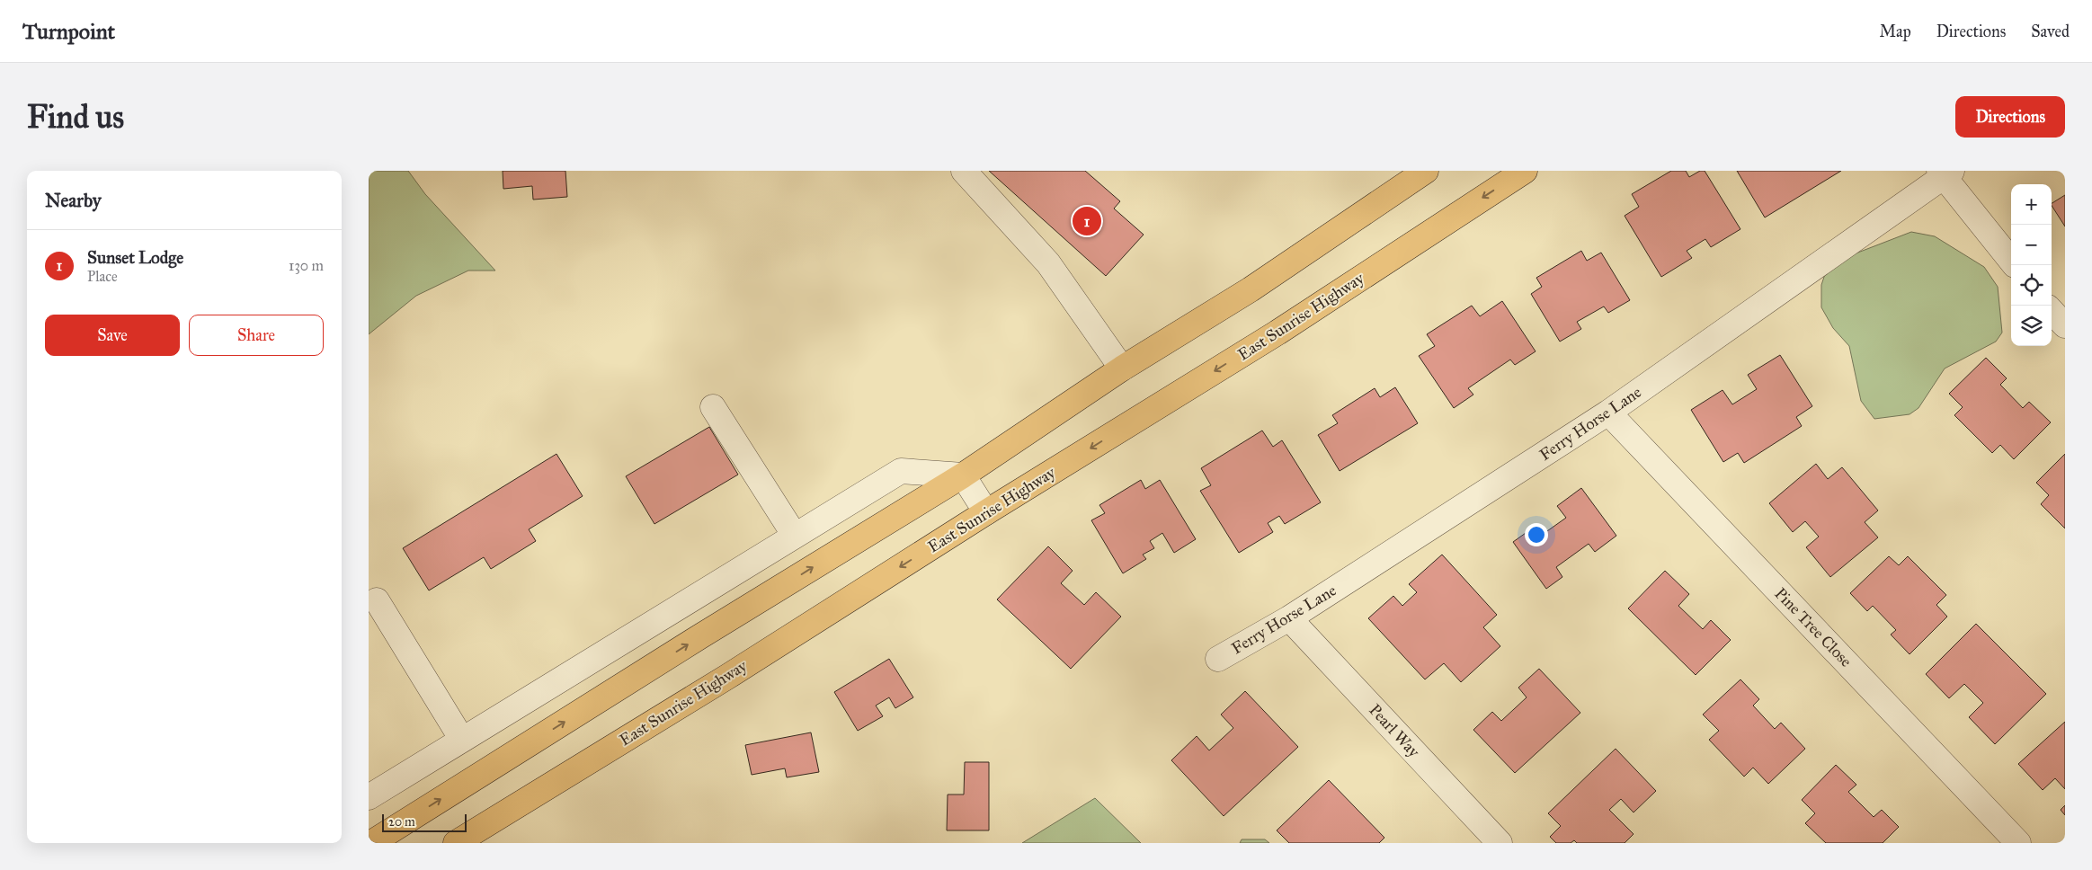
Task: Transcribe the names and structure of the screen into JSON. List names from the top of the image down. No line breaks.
{"streets":{"main road":["East Sunrise Highway"],"street":["Ferry Horse Lane","Pine Tree Close","Pearl Way"]},"crossings":[["Ferry Horse Lane","Pine Tree Close"],["Ferry Horse Lane","Pearl Way"]],"scale_bar":"20 m","page":{"header":"Turnpoint","nav":["Map","Directions","Saved"],"buttons":["Directions",["Save","Share"]],"title":"Find us","heading":"Nearby","map_buttons":["+","−"],"pins":"1","list":[{"mark":"1","name":"Sunset Lodge","note":"Place","value":"130 m"}],"scale":"20 m"}}
